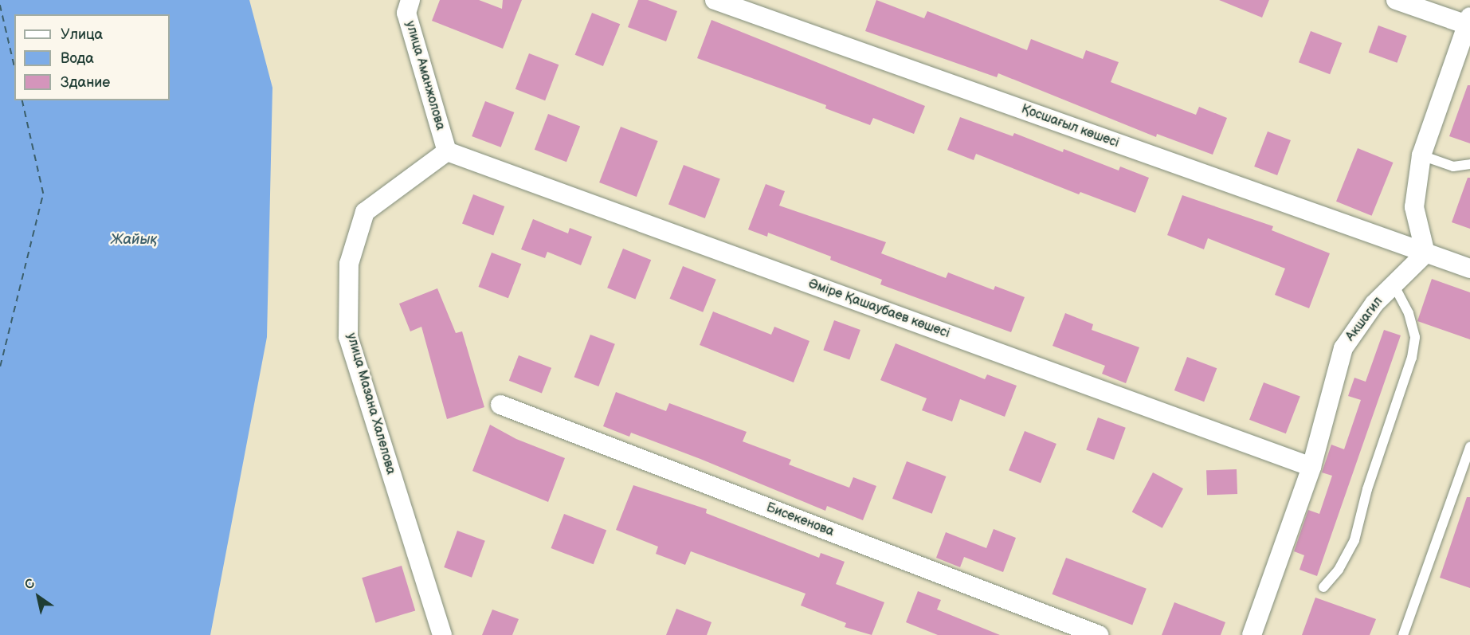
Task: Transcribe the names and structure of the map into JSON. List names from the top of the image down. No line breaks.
{"streets":{"street":["улица Аманжолова","Қосшағыл көшесі","Әміре Қашаубаев көшесі","Акшагил","улица Мазана Халелова","Бисекенова"]},"crossings":[["улица Аманжолова","Әміре Қашаубаев көшесі"],["улица Аманжолова","улица Мазана Халелова"],["Қосшағыл көшесі","Акшагил"],["Әміре Қашаубаев көшесі","Акшагил"],["Әміре Қашаубаев көшесі","улица Мазана Халелова"]],"water":["Жайық"],"legend":["Улица","Вода","Здание"],"north":"top left"}
